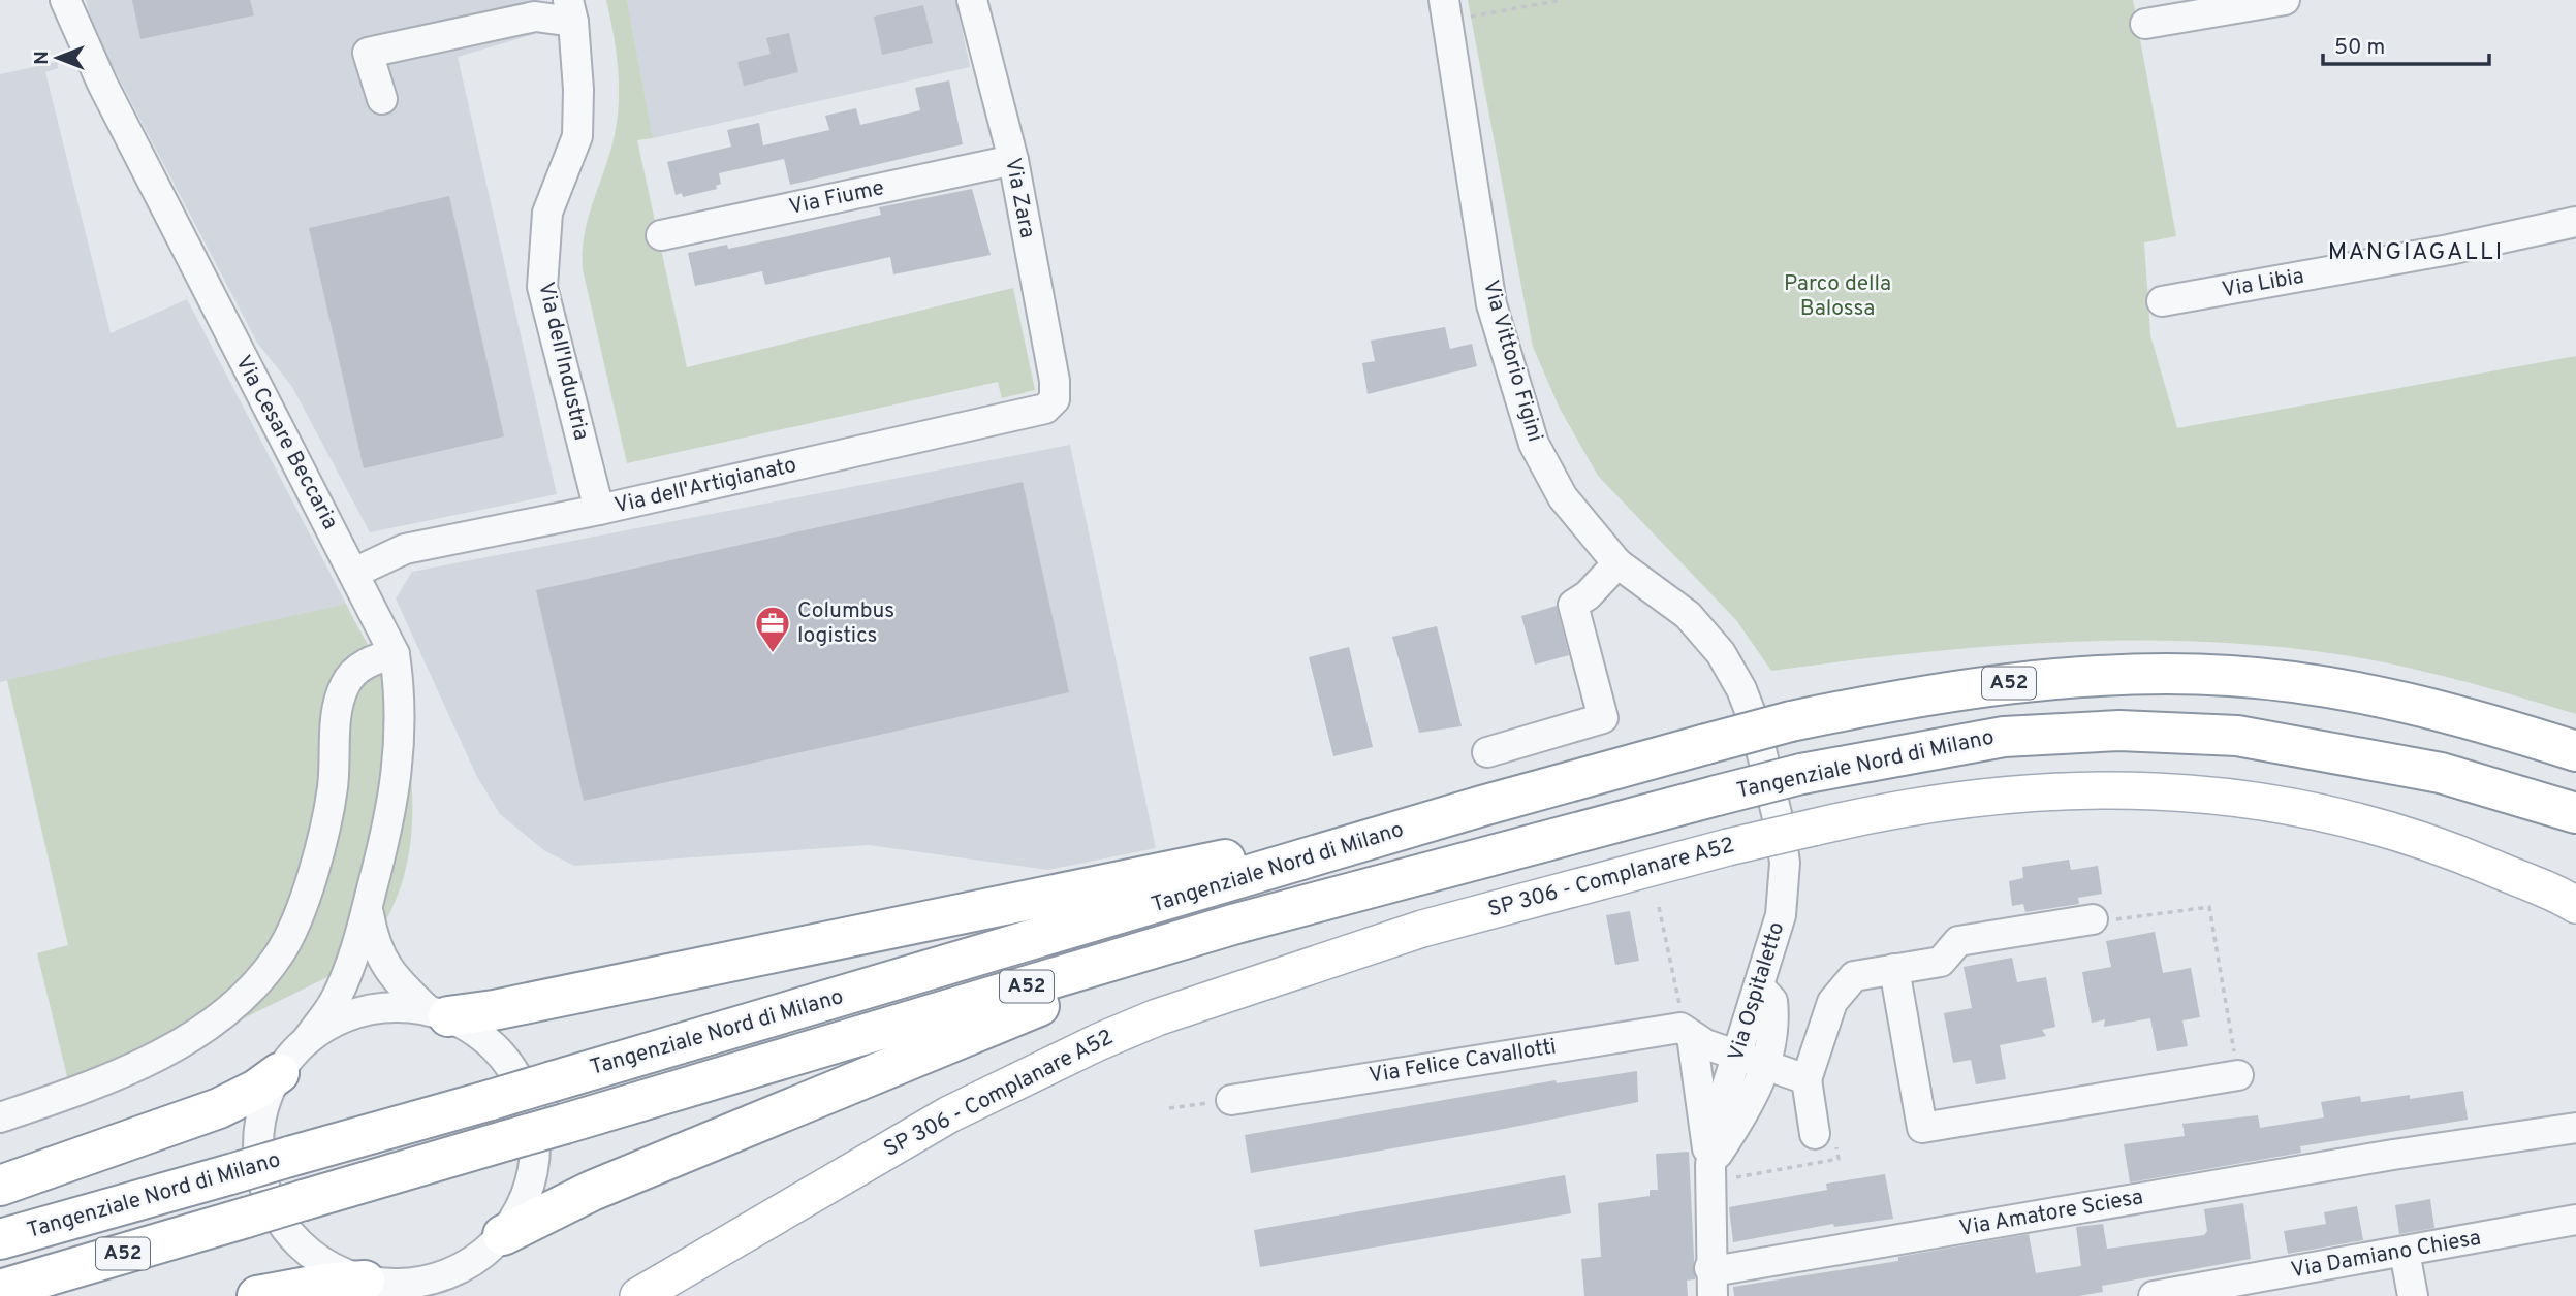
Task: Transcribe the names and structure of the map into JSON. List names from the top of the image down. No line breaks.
{"streets":{"highway":["A52","Tangenziale Nord di Milano"],"main road":["SP 306 - Complanare A52"],"street":["Via Fiume","Via Zara","Via Libia","Via dell'Industria","Via Vittorio Figini","Via Cesare Beccaria","Via dell'Artigianato","Via Ospitaletto","Via Felice Cavallotti","Via Amatore Sciesa","Via Damiano Chiesa"]},"crossings":[["Via Fiume","Via Zara"],["Via Zara","Via dell'Artigianato"],["Via dell'Industria","Via dell'Artigianato"],["Via Vittorio Figini","Via Ospitaletto"],["Via Cesare Beccaria","Via dell'Artigianato"],["Via Ospitaletto","Via Amatore Sciesa"]],"districts":["MANGIAGALLI"],"parks":["Parco della Balossa"],"places":{"office":["Columbus logistics"]},"scale_bar":"50 m","north":"left"}
